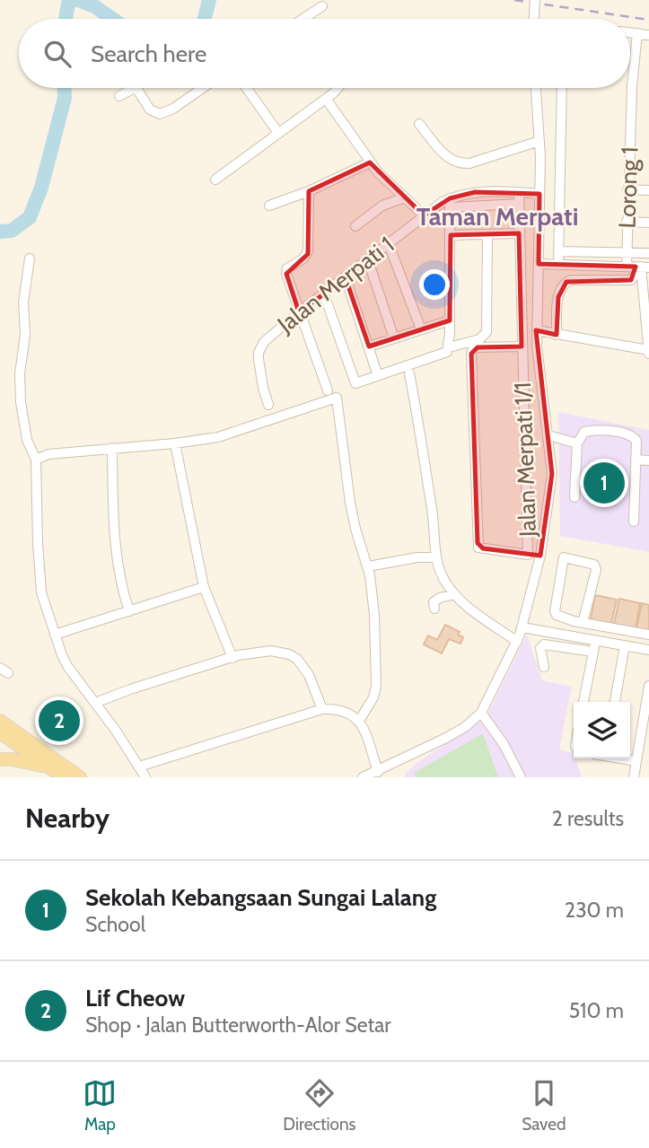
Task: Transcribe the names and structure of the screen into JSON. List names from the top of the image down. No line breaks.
{"streets":{"street":["Lorong 1","Jalan Merpati 1","Jalan Merpati 1/1"]},"crossings":[["Jalan Merpati 1","Jalan Merpati 1/1"]],"districts":["Taman Merpati"],"page":{"search":"Search here","pins":["1","2"],"heading":["Nearby","2 results"],"list":[{"mark":"1","name":"Sekolah Kebangsaan Sungai Lalang","note":"School","value":"230 m"},{"mark":"2","name":"Lif Cheow","note":"Shop · Jalan Butterworth-Alor Setar","value":"510 m"}],"nav":["Map","Directions","Saved"]}}
